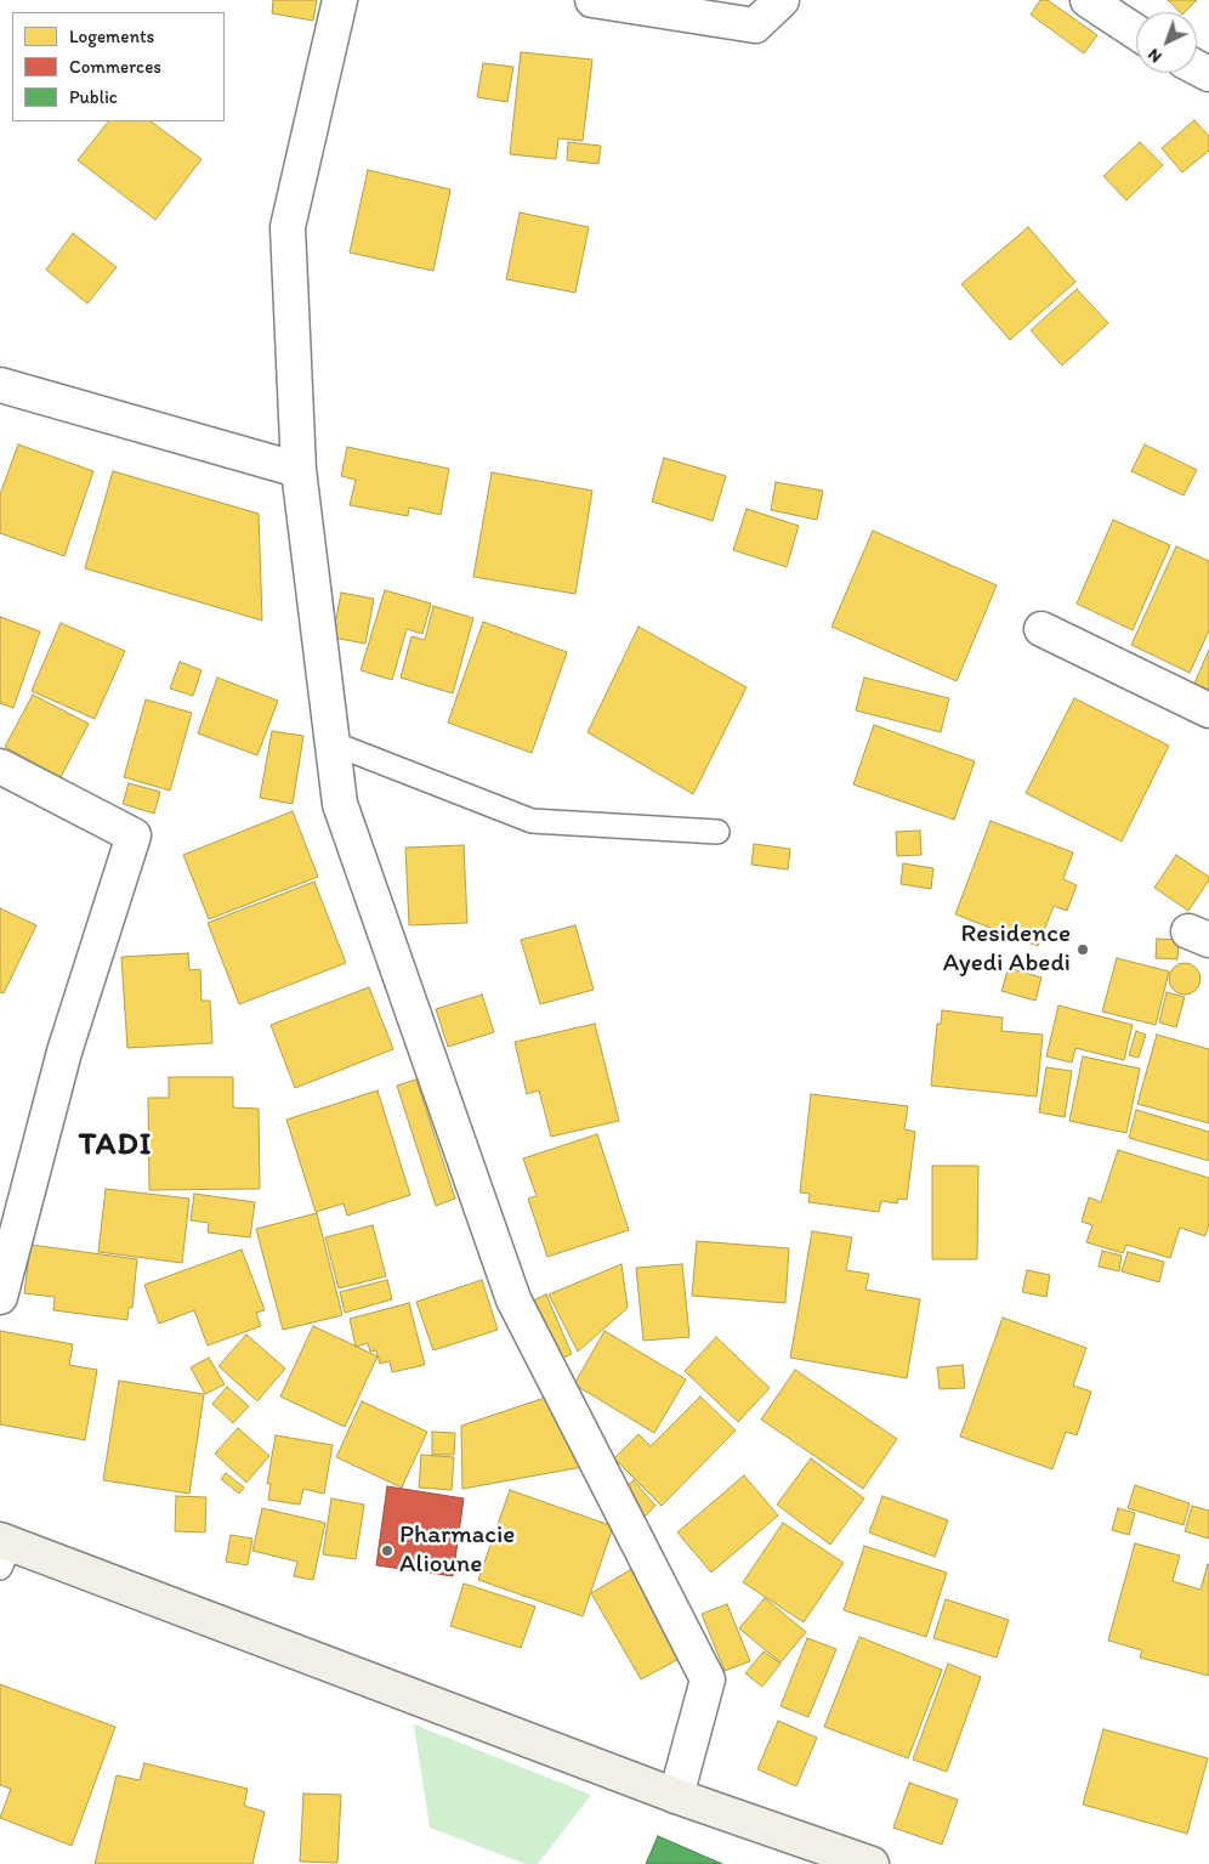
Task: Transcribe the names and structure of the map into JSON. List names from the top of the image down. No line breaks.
{"districts":["TADI"],"places":["Residence Ayedi Abedi","Pharmacie Alioune"],"legend":["Logements","Commerces","Public"],"north":"bottom left"}
